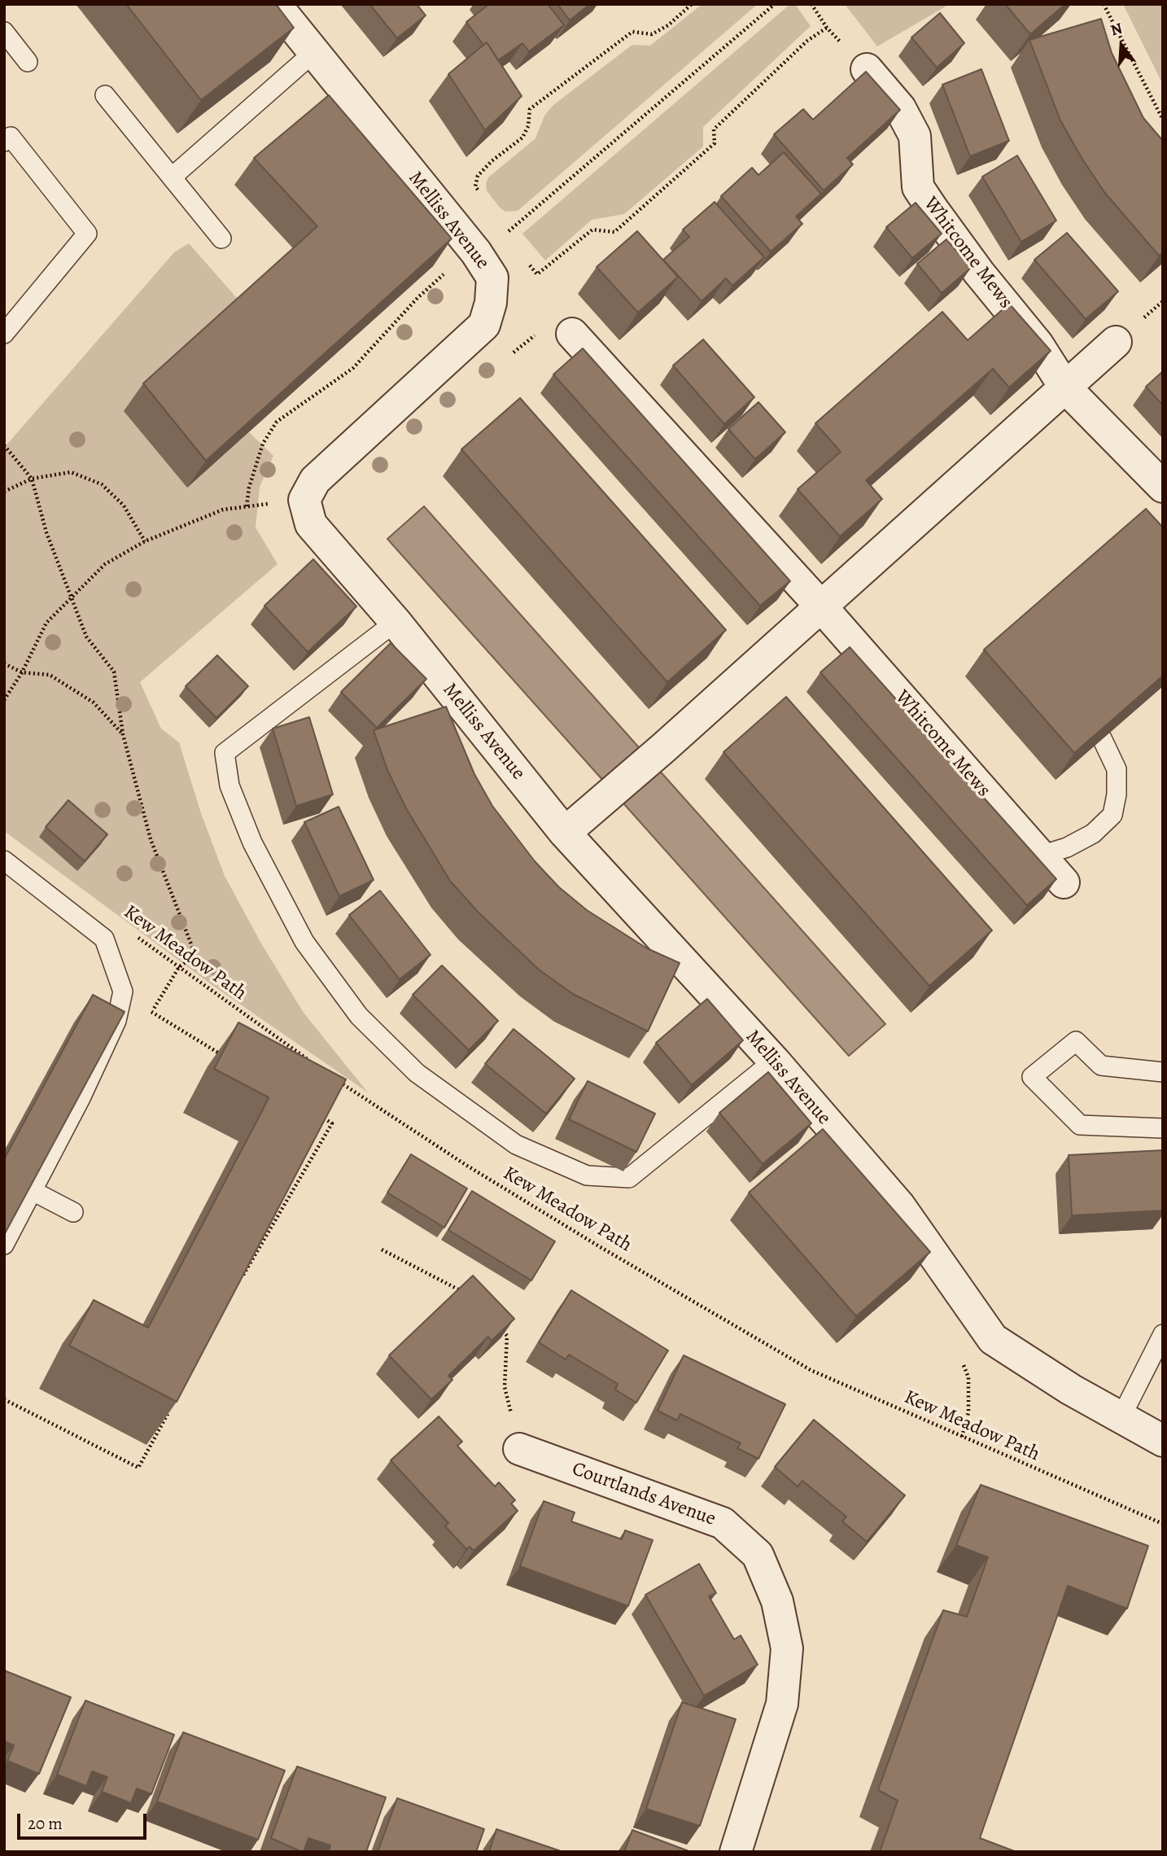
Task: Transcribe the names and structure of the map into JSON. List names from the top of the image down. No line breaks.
{"streets":{"street":["Melliss Avenue","Whitcome Mews","Courtlands Avenue"],"path":["Kew Meadow Path"]},"scale_bar":"20 m","north":"top"}
